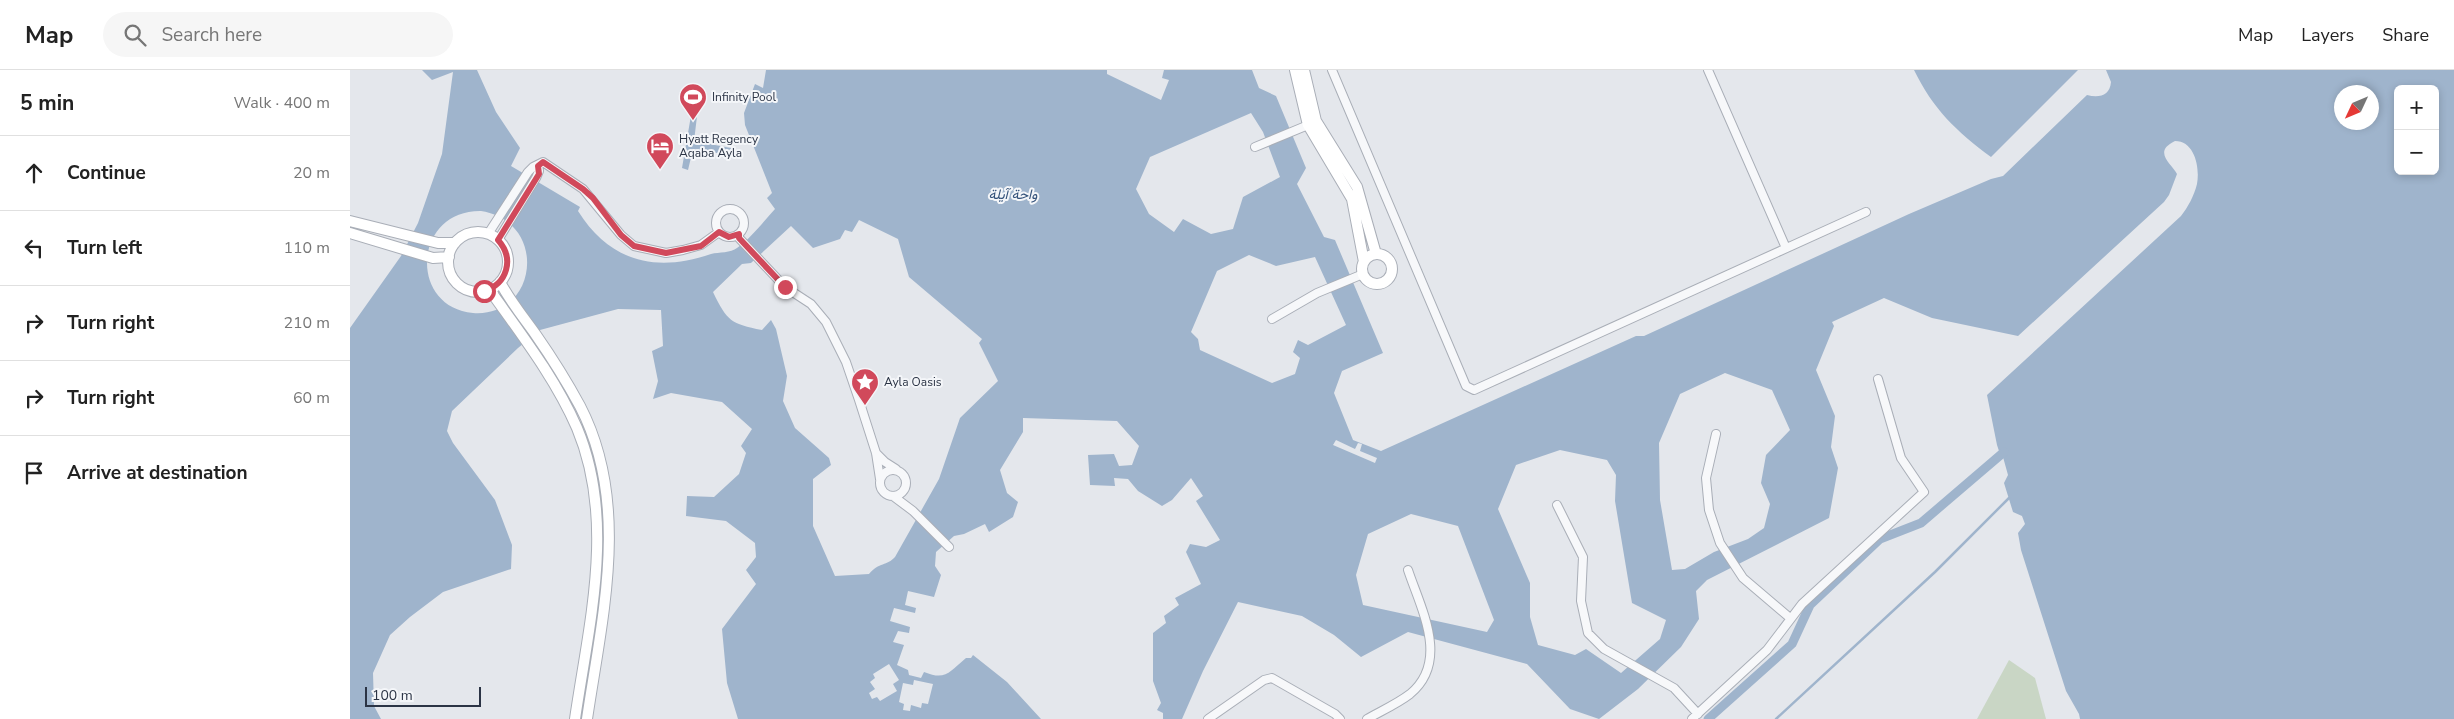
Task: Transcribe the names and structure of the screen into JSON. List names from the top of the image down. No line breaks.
{"water":["واحة آيلة"],"places":{"sports":["Infinity Pool"],"hotel":["Hyatt Regency Aqaba Ayla"],"place":["Ayla Oasis"]},"scale_bar":"100 m","north":"bottom left","page":{"header":"Map","search":"Search here","nav":["Map","Layers","Share"],"heading":["5 min","Walk · 400 m"],"map_buttons":["+","−"],"list":[["Continue","20 m"],["Turn left","110 m"],["Turn right","210 m"],["Turn right","60 m"],"Arrive at destination"],"scale":"100 m"}}
